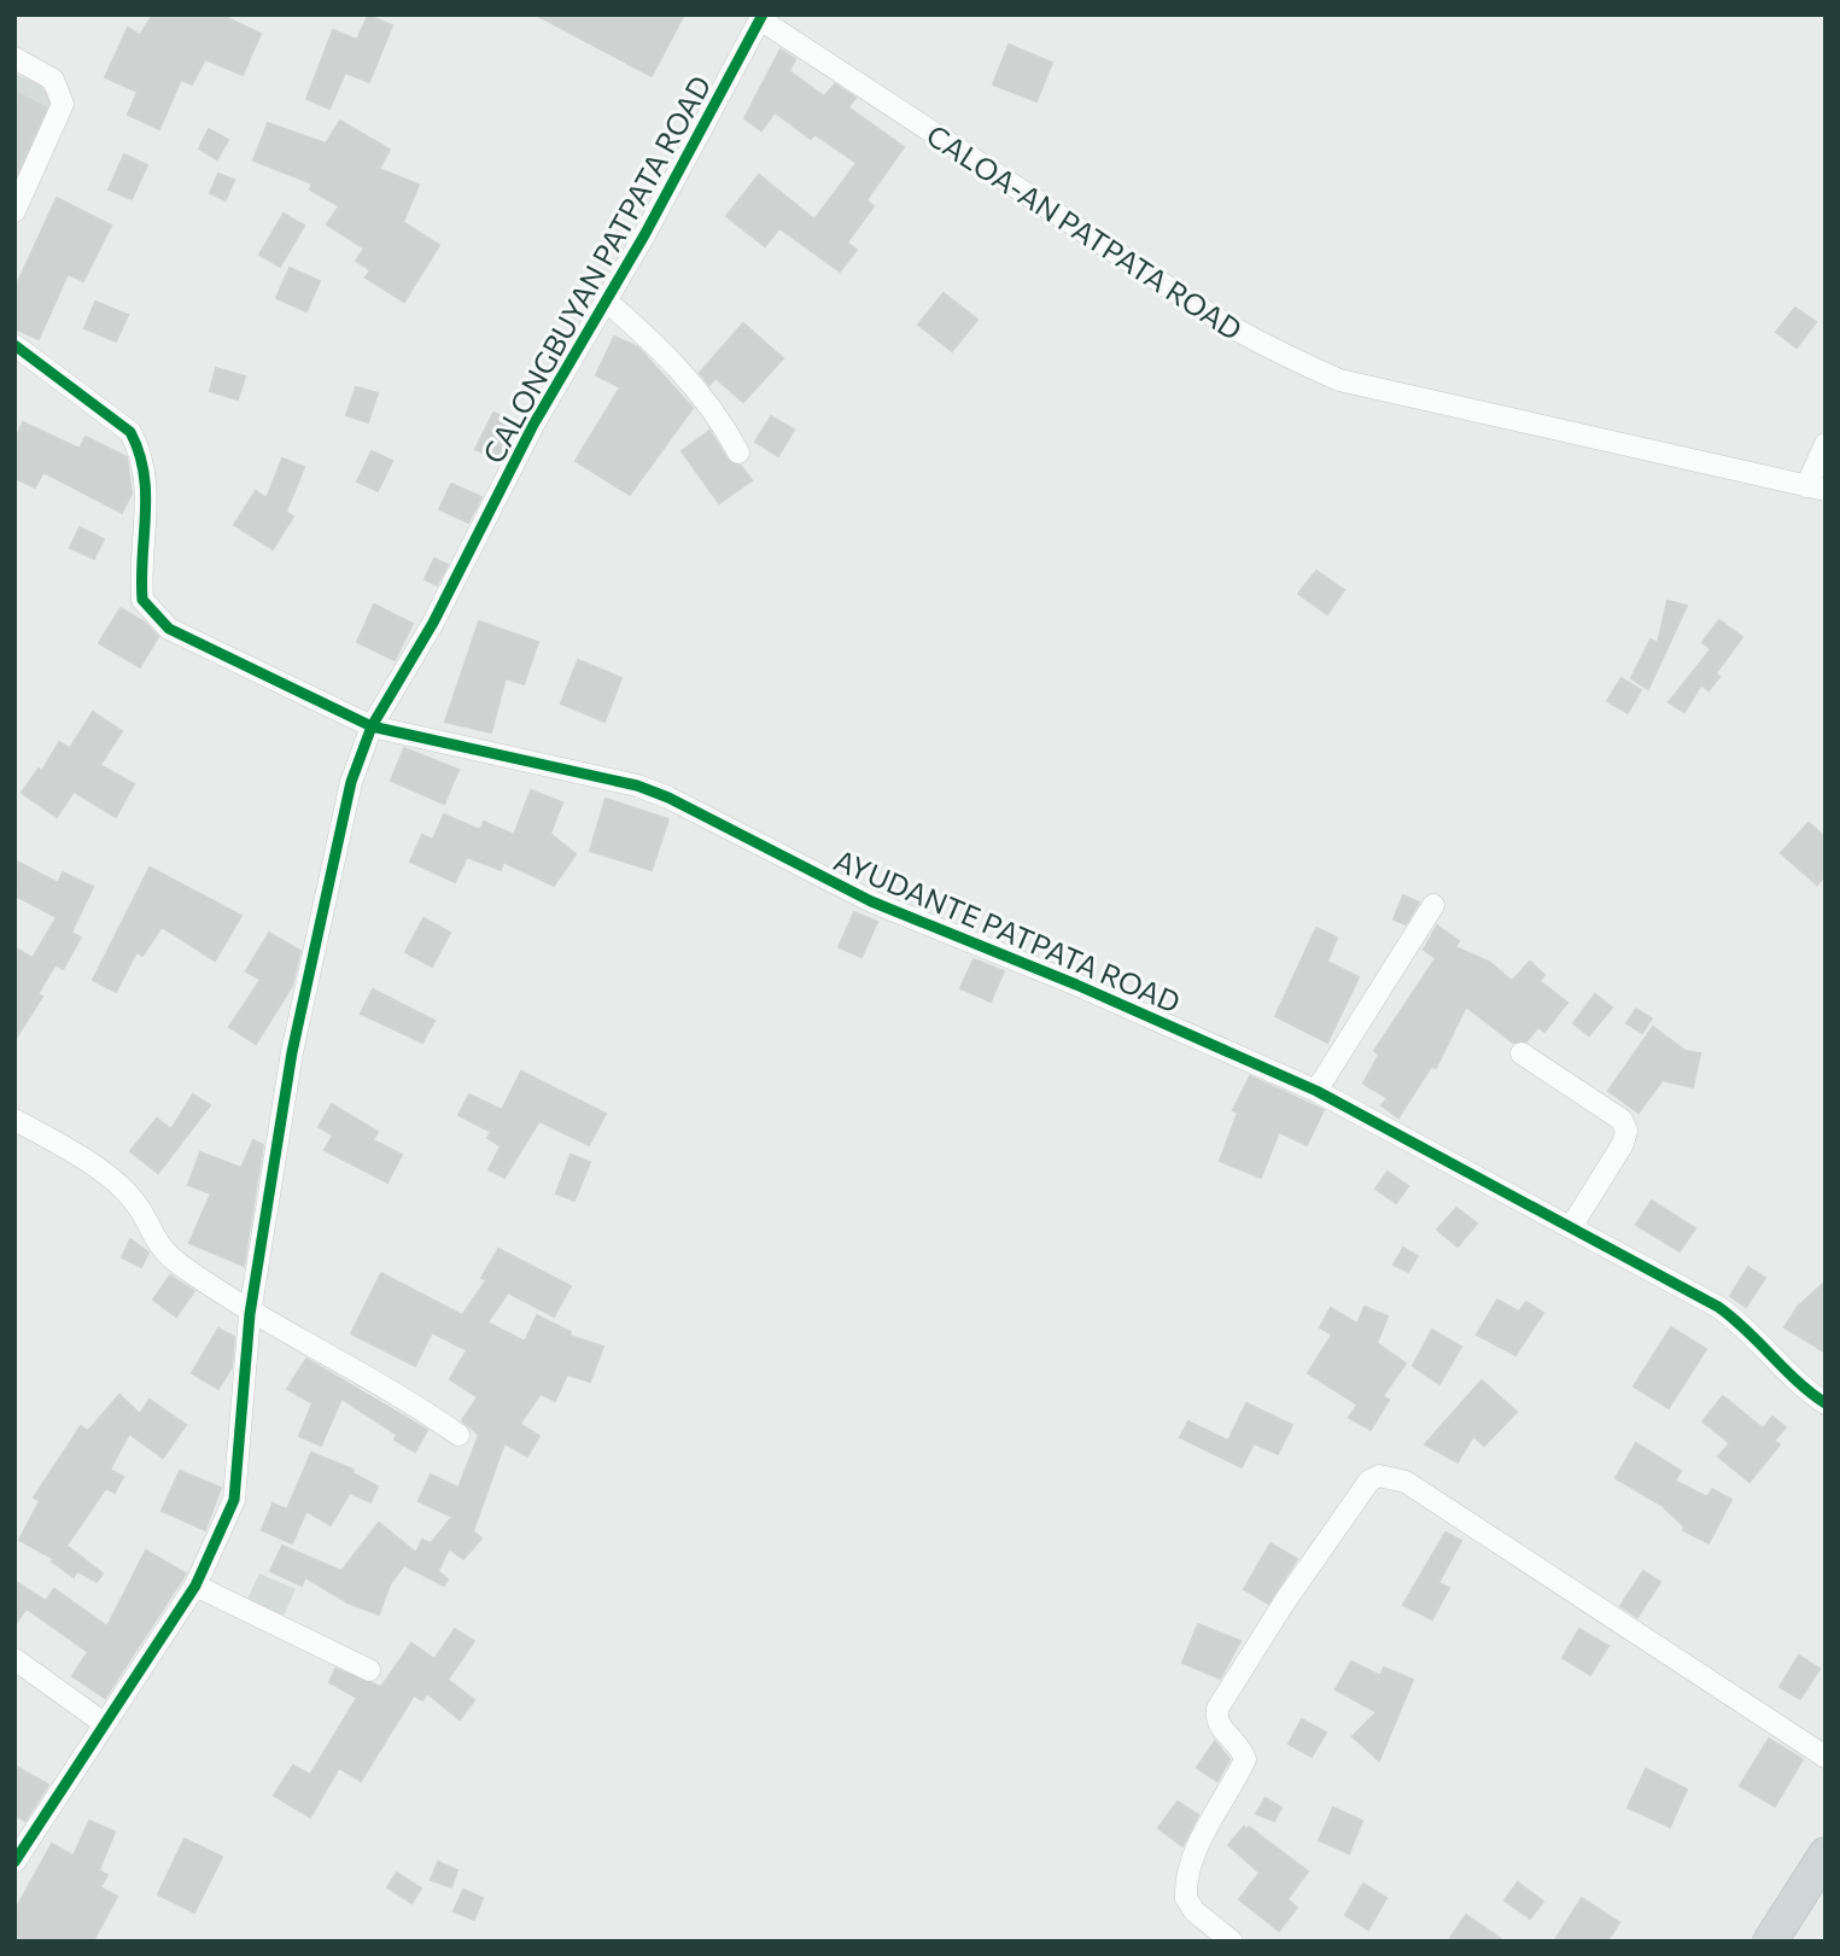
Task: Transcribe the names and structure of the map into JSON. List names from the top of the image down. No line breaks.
{"streets":{"street":["CALOA-AN PATPATA ROAD","CALONGBUYAN PATPATA ROAD","AYUDANTE PATPATA ROAD"]},"crossings":[["CALOA-AN PATPATA ROAD","CALONGBUYAN PATPATA ROAD"],["CALONGBUYAN PATPATA ROAD","AYUDANTE PATPATA ROAD"]]}
